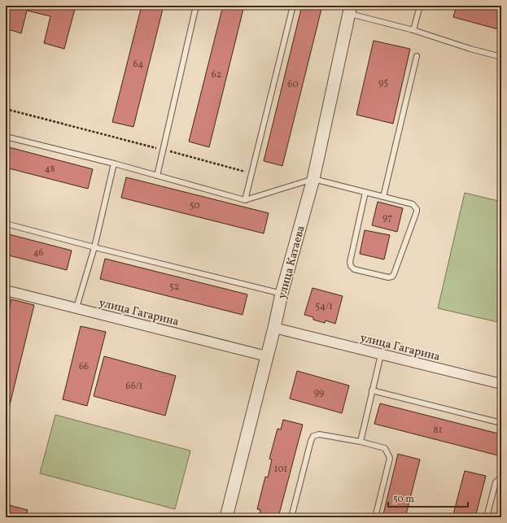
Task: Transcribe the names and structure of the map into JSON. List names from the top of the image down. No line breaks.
{"streets":{"street":["улица Катаева","улица Гагарина"]},"crossings":[["улица Катаева","улица Гагарина"]],"house_numbers":["64","62","95","60","48","50","97","46","52","54/1","66","66/1","99","81","101"],"scale_bar":"50 m"}
